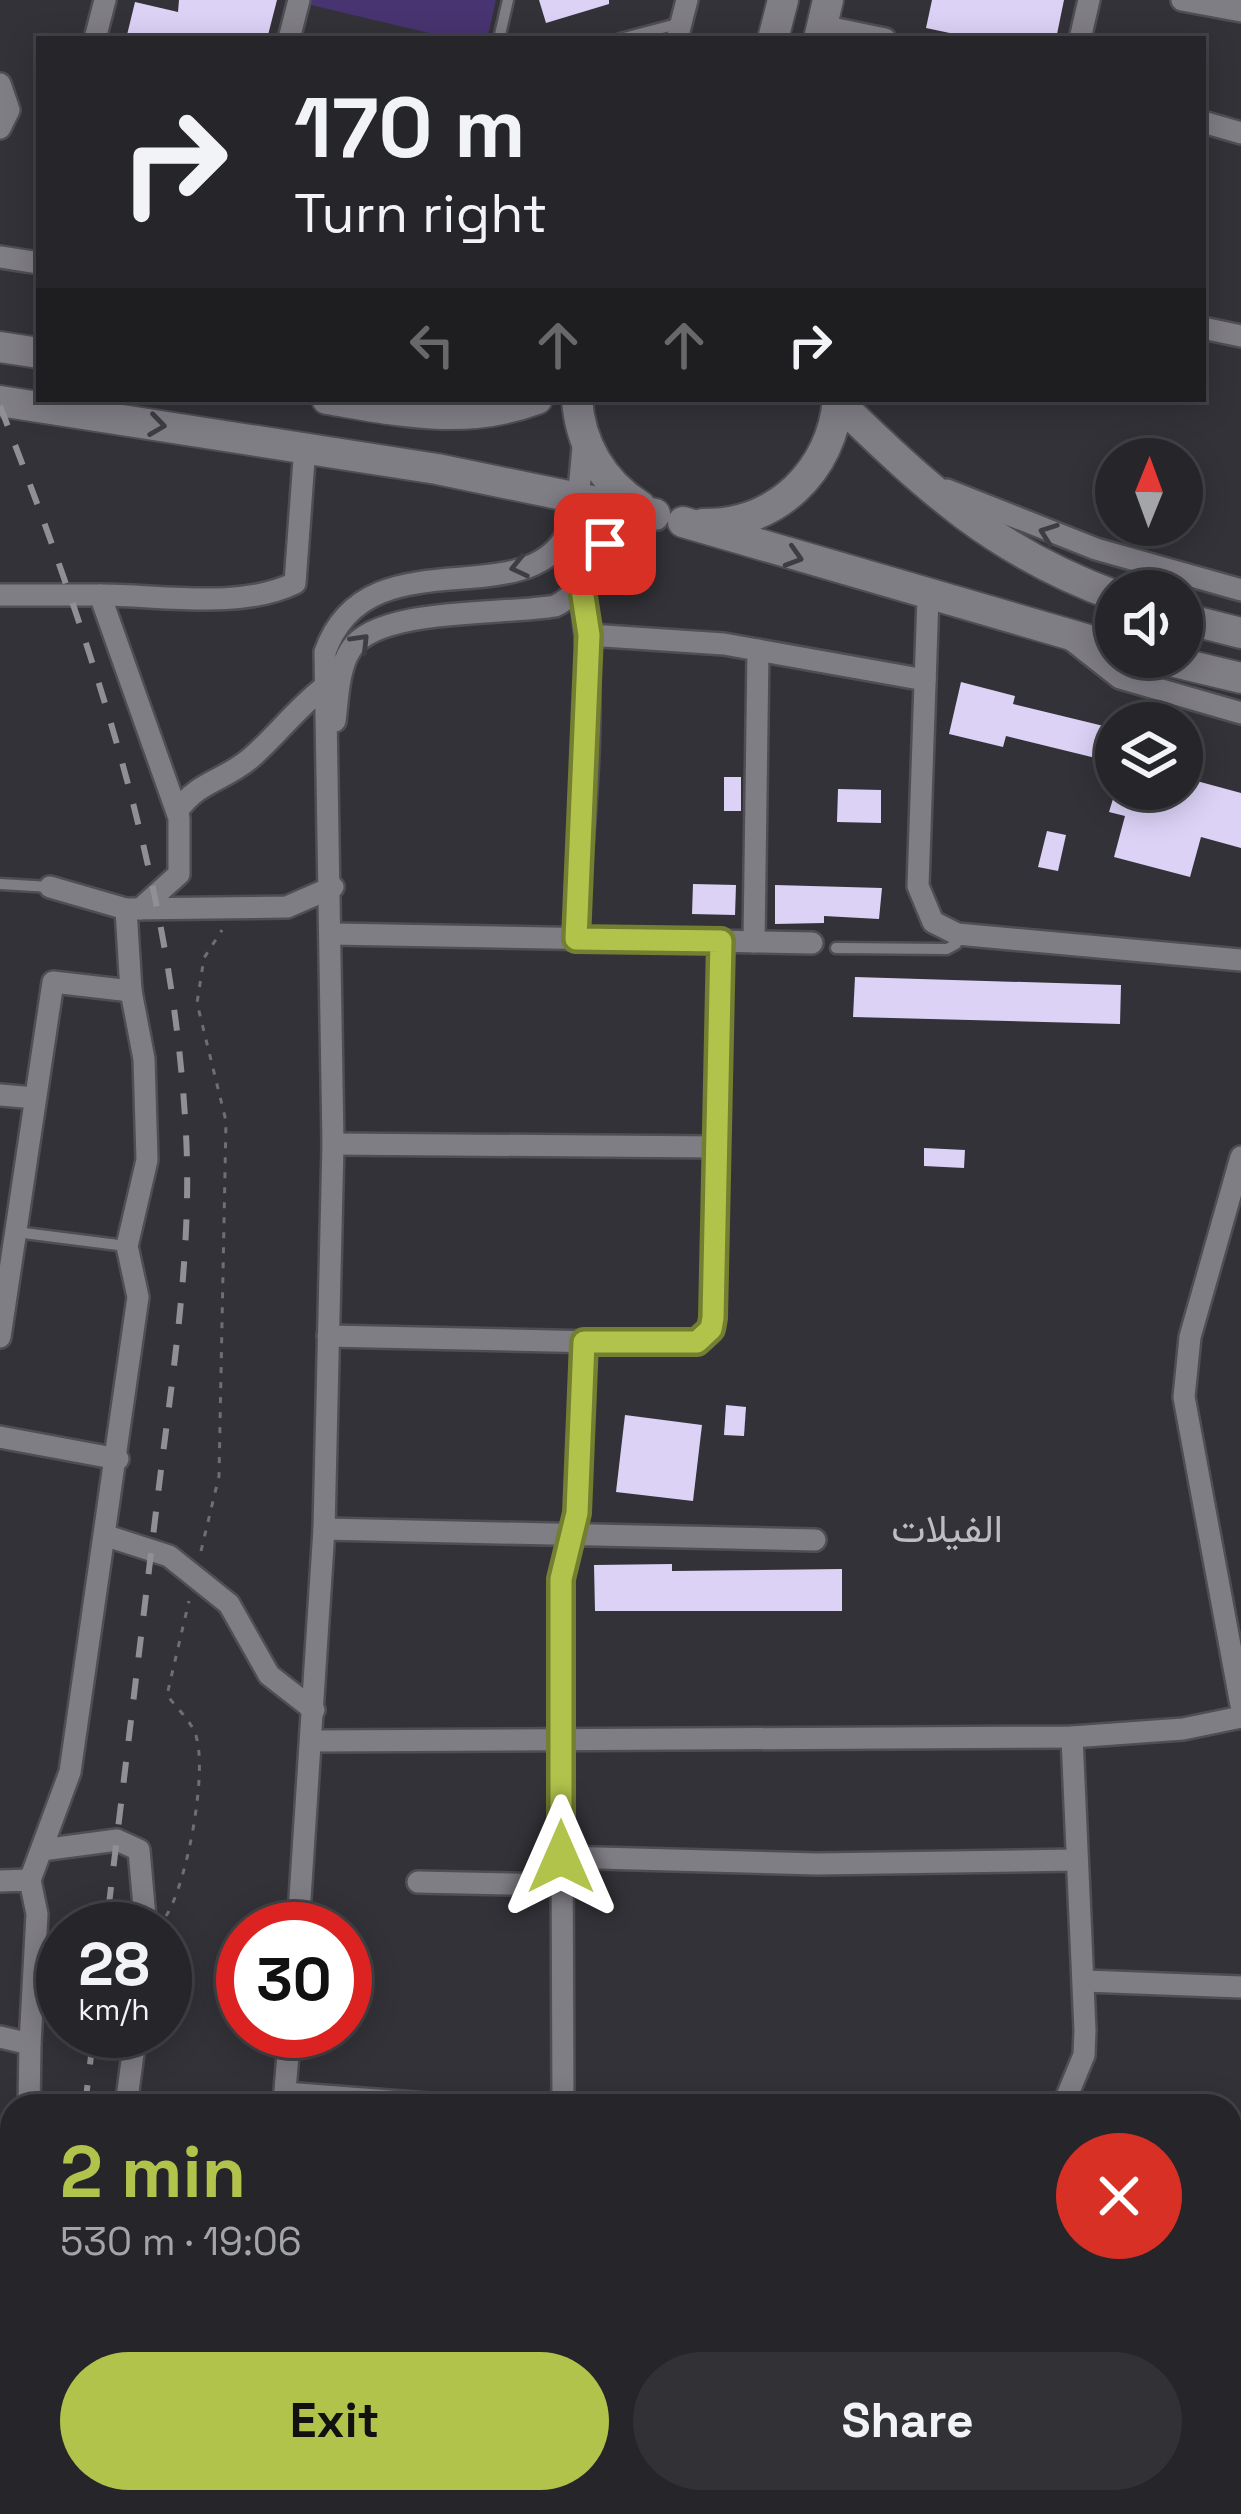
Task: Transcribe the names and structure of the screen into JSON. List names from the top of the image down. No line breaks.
{"districts":["الفيلات"],"north":"top","page":{"turn":["170 m","Turn right"],"speed":"28 km/h","limit":"30","heading":["2 min","530 m · 19:06"],"buttons":["Exit","Share"]}}
